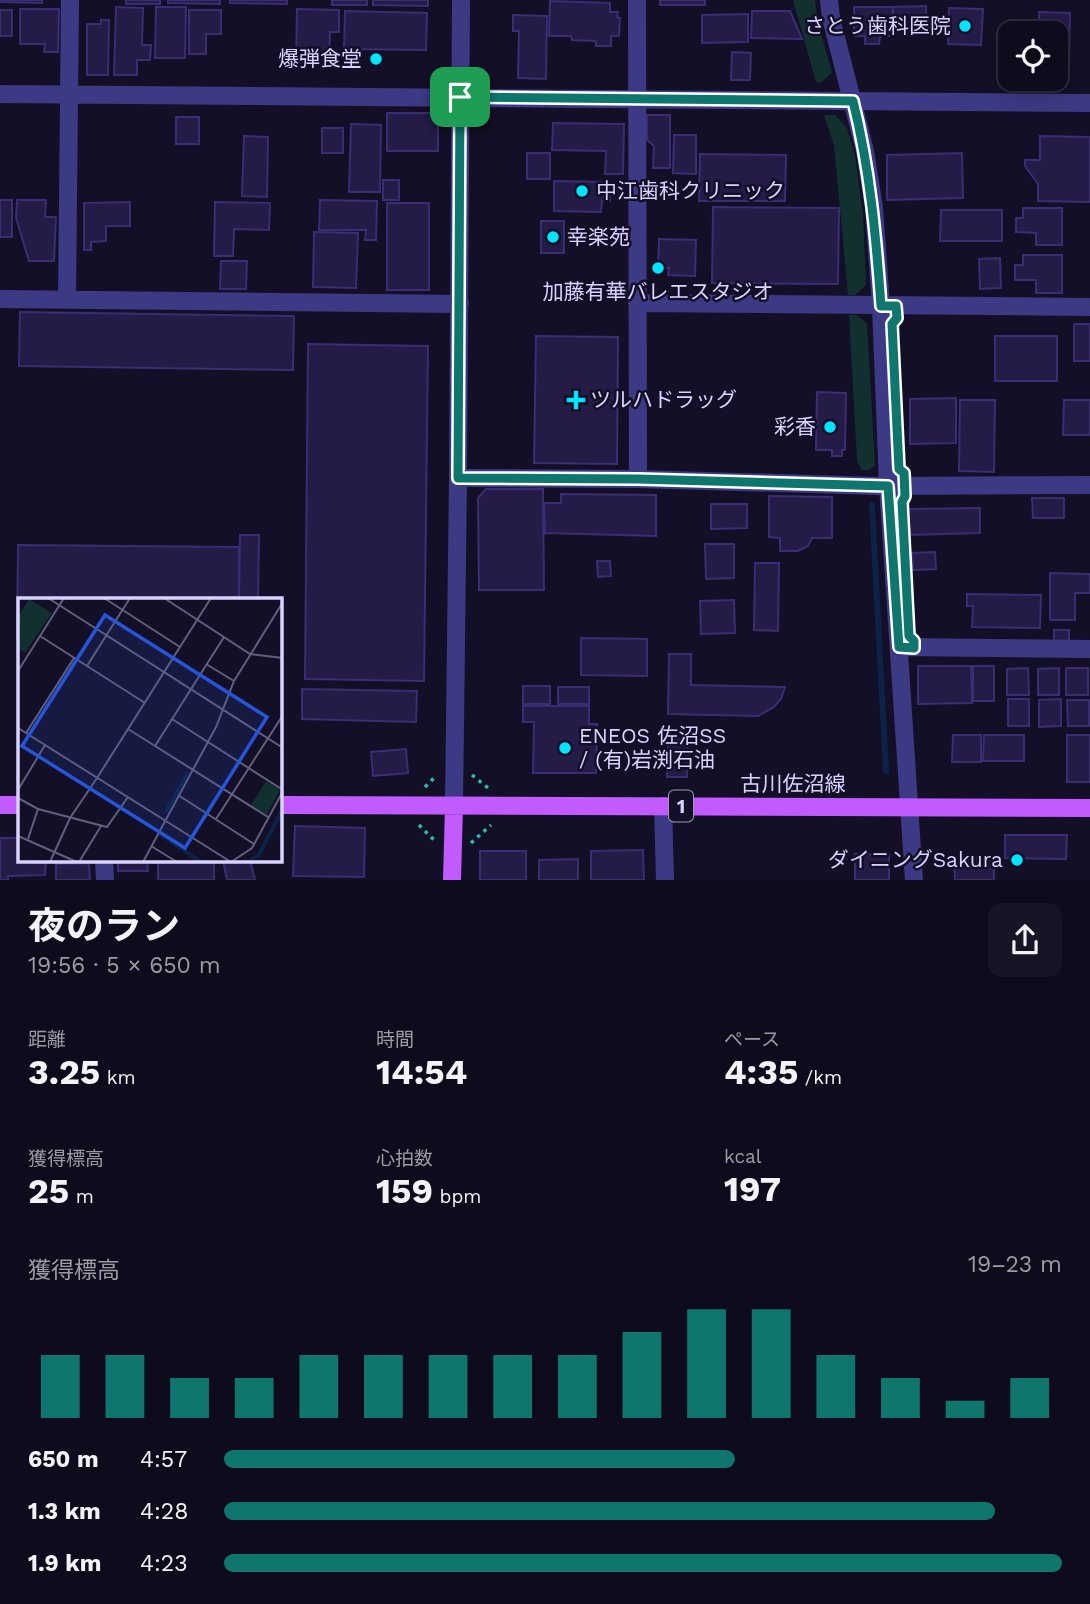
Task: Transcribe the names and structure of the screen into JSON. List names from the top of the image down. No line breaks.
{"streets":{"main road":["古川佐沼線","1"]},"places":{"other":["さとう歯科医院","爆弾食堂","中江歯科クリニック","幸楽苑","加藤有華バレエスタジオ","彩香","ENEOS 佐沼SS / (有)岩渕石油","ダイニングSakura"],"health":["ツルハドラッグ"]},"page":{"heading":["夜のラン","19:56 · 5 × 650 m"],"stats":[["距離","3.25 km"],["時間","14:54"],["ペース","4:35 /km"],["獲得標高","25 m"],["心拍数","159 bpm"],["kcal","197"]],"chart":["獲得標高","19–23 m"],"list":[{"name":"650 m","note":"4:57"},{"name":"1.3 km","note":"4:28"},{"name":"1.9 km","note":"4:23"}]}}
